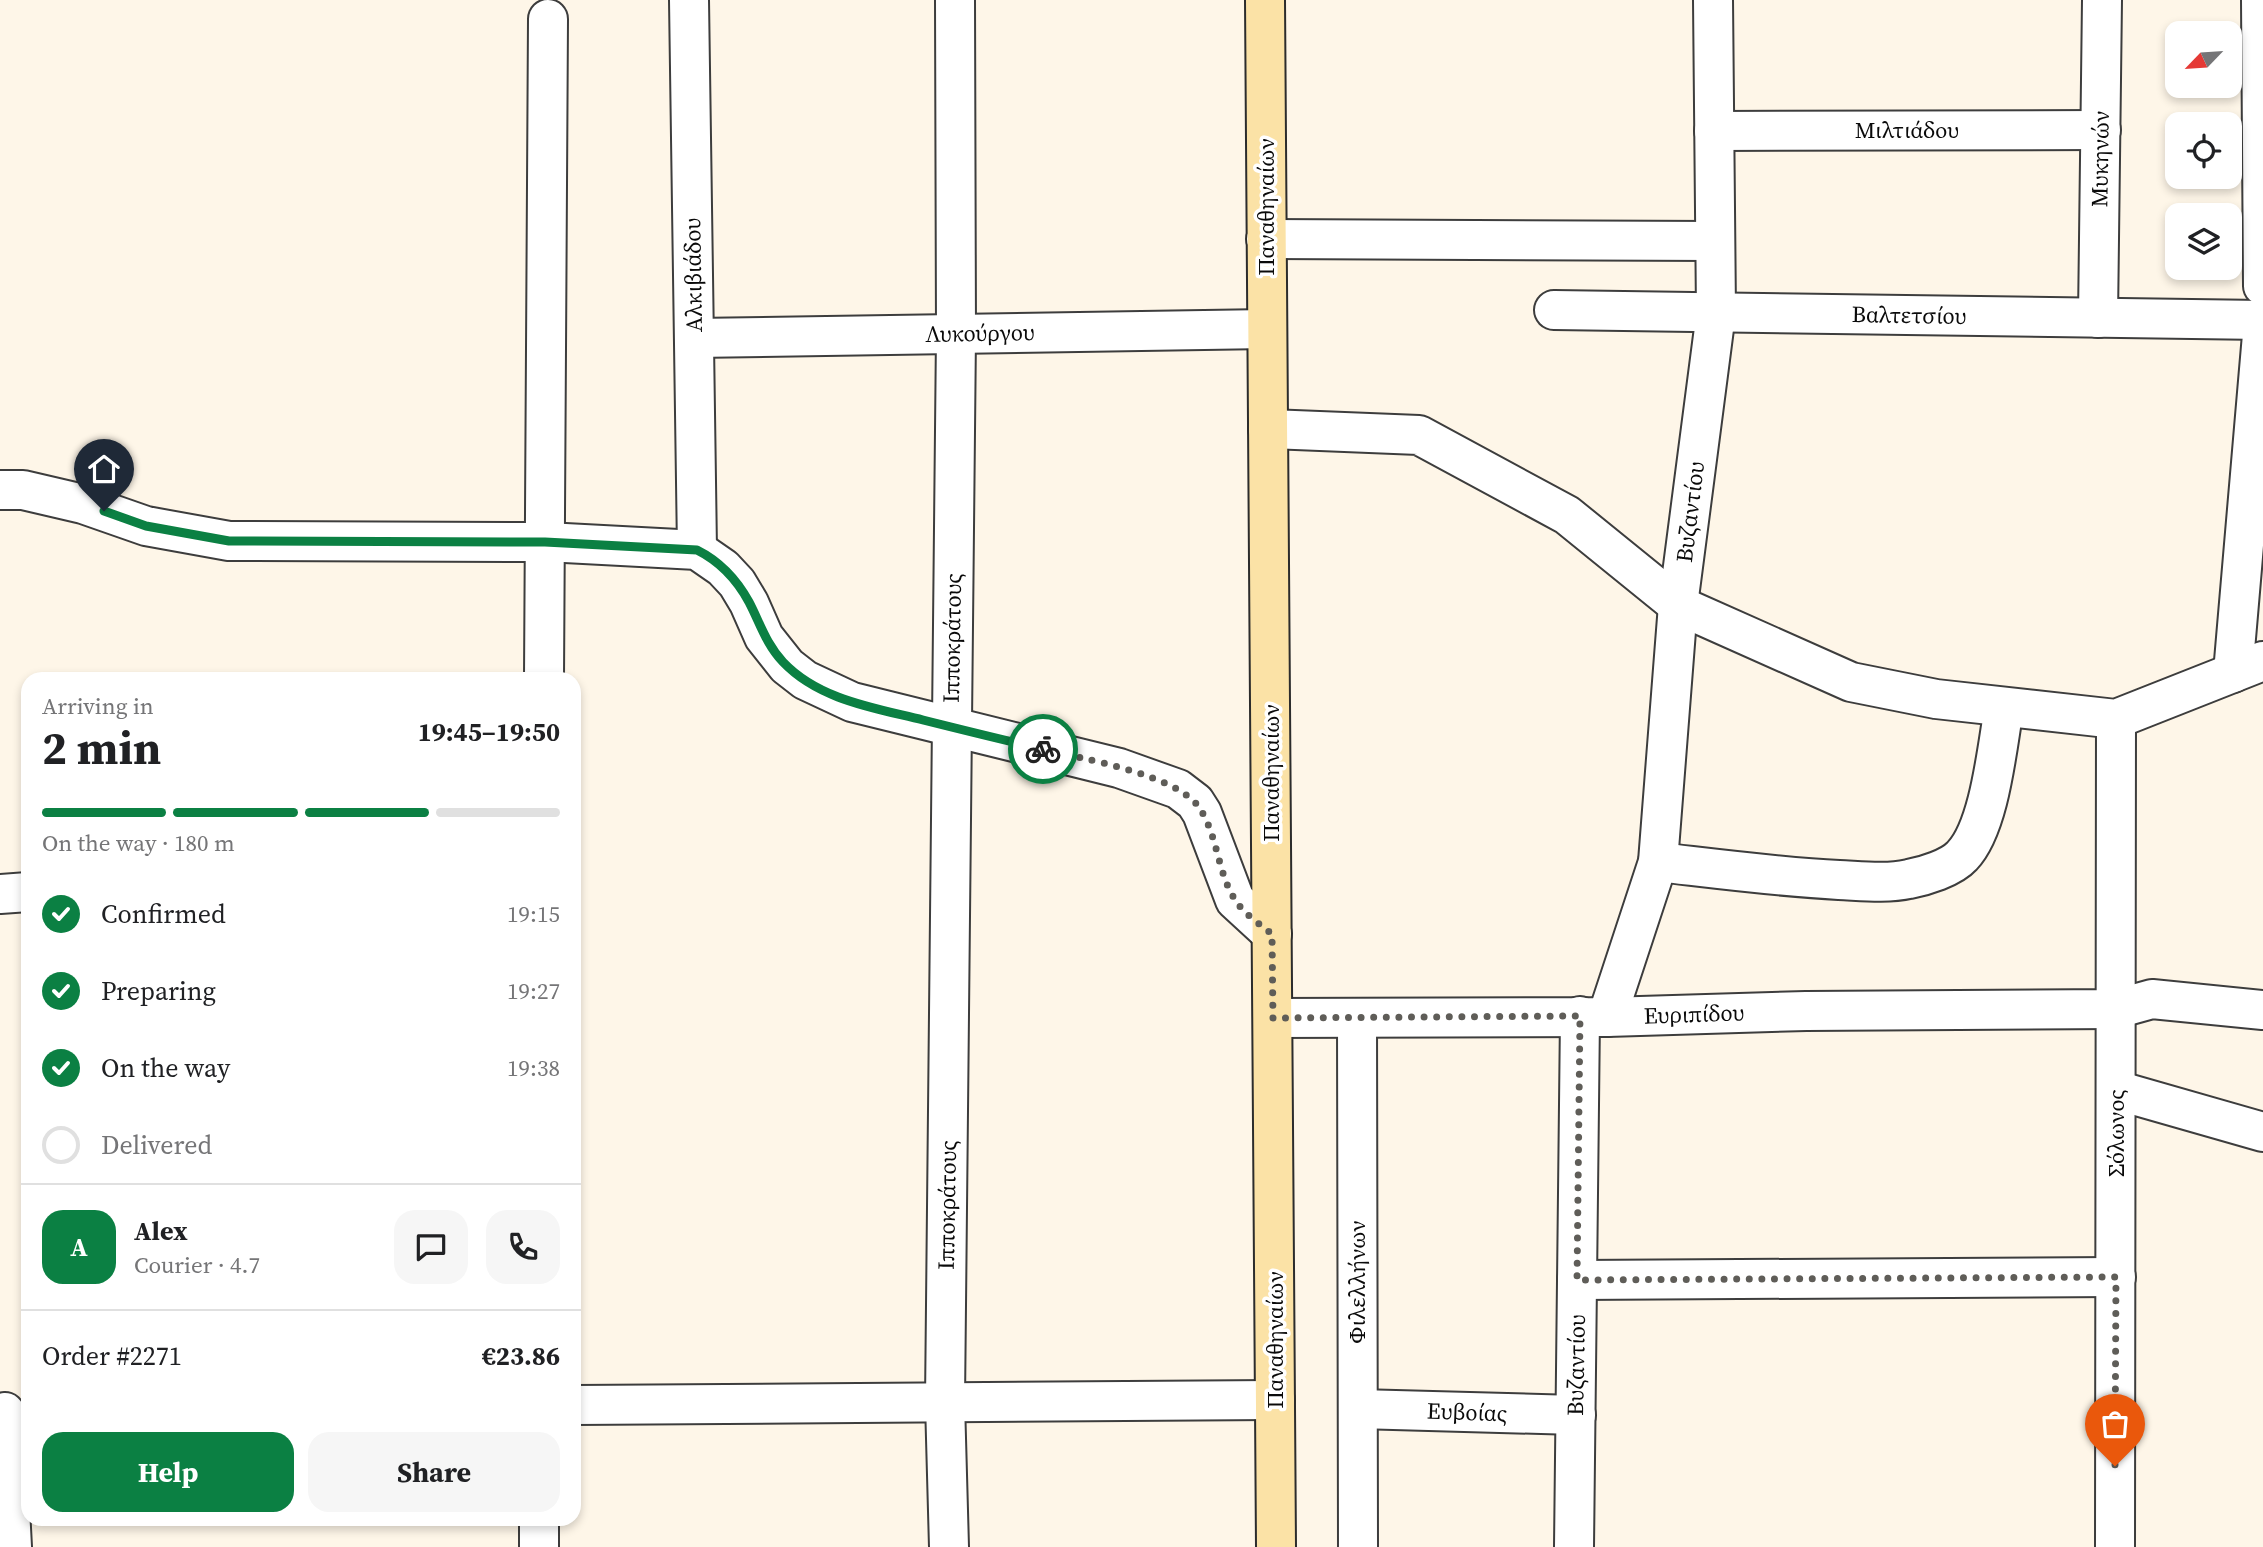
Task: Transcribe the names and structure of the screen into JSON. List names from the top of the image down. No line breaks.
{"streets":{"street":["Μιλτιάδου","Μυκηνών","Παναθηναίων","Αλκιβιάδου","Βαλτετσίου","Λυκούργου","Βυζαντίου","Ιπποκράτους","Ευριπίδου","Σόλωνος","Φιλελλήνων","Ευβοίας"]},"crossings":[["Μιλτιάδου","Μυκηνών"],["Μιλτιάδου","Βυζαντίου"],["Μυκηνών","Βαλτετσίου"],["Παναθηναίων","Λυκούργου"],["Παναθηναίων","Ευριπίδου"],["Αλκιβιάδου","Λυκούργου"],["Βαλτετσίου","Βυζαντίου"],["Λυκούργου","Ιπποκράτους"],["Βυζαντίου","Ευριπίδου"],["Βυζαντίου","Ευβοίας"],["Ευριπίδου","Σόλωνος"],["Ευριπίδου","Φιλελλήνων"],["Φιλελλήνων","Ευβοίας"]],"north":"bottom left","page":{"heading":["2 min","Arriving in","19:45–19:50"],"panel":["Alex","Courier · 4.7","Order #2271","€23.86"],"bar":"On the way · 180 m","list":[["Confirmed","19:15"],["Preparing","19:27"],["On the way","19:38"],"Delivered"],"round":"A","buttons":["Help","Share"]}}
